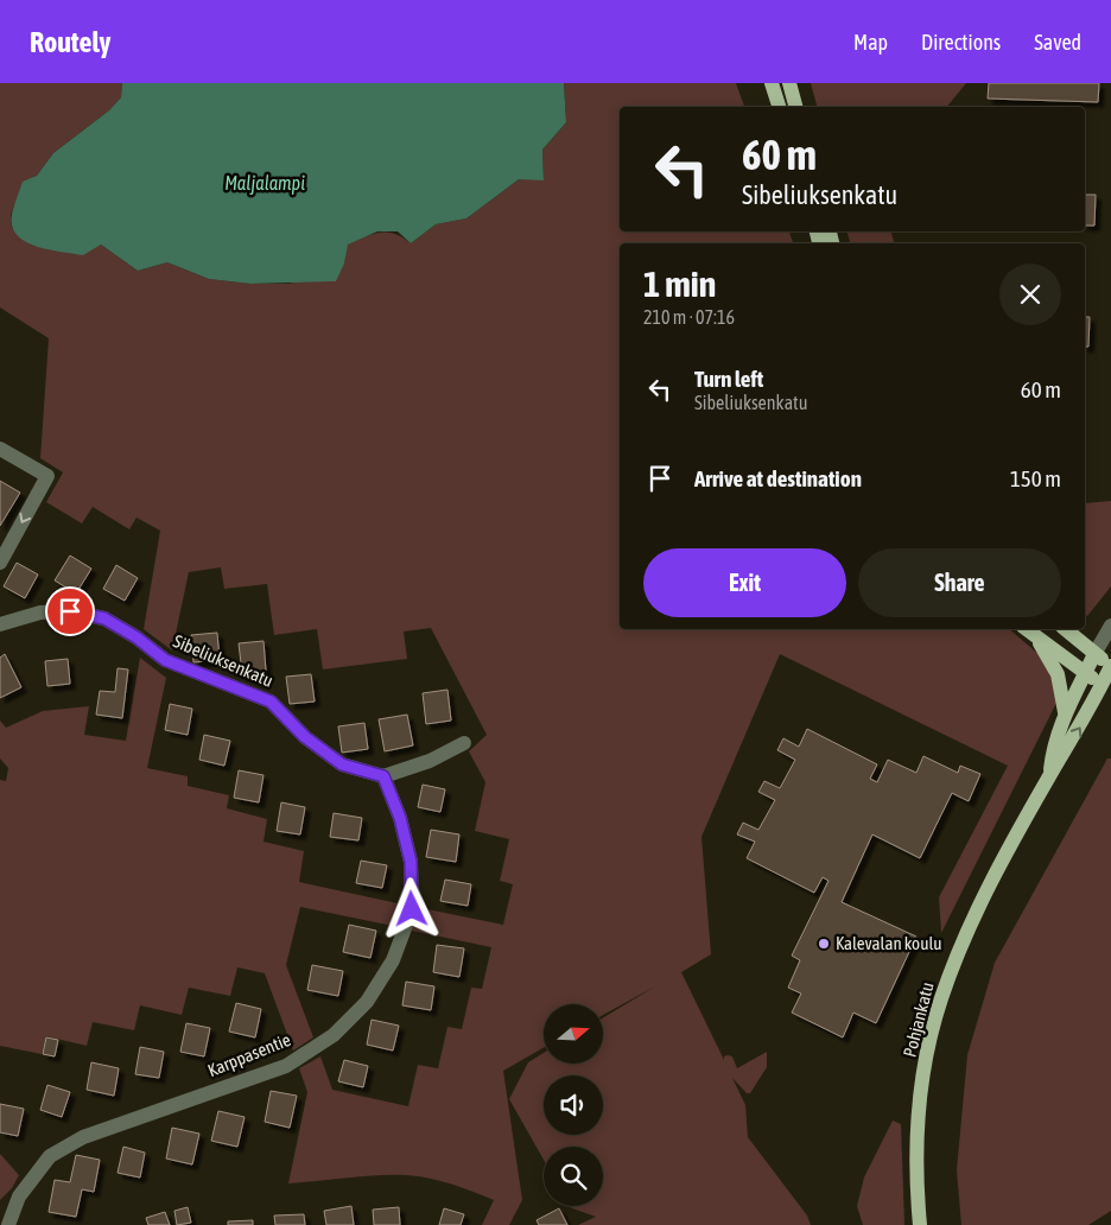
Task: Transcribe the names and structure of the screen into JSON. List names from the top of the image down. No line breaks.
{"streets":{"main road":["Pohjankatu"],"street":["Sibeliuksenkatu","Karppasentie"]},"crossings":[["Sibeliuksenkatu","Karppasentie"]],"water":["Maljalampi"],"places":["Kalevalan koulu"],"north":"right","page":{"header":"Routely","nav":["Map","Directions","Saved"],"turn":["60 m","Sibeliuksenkatu"],"heading":["1 min","210 m · 07:16"],"list":[{"name":"Turn left","note":"Sibeliuksenkatu","value":"60 m"},{"name":"Arrive at destination","value":"150 m"}],"buttons":["Exit","Share"]}}
